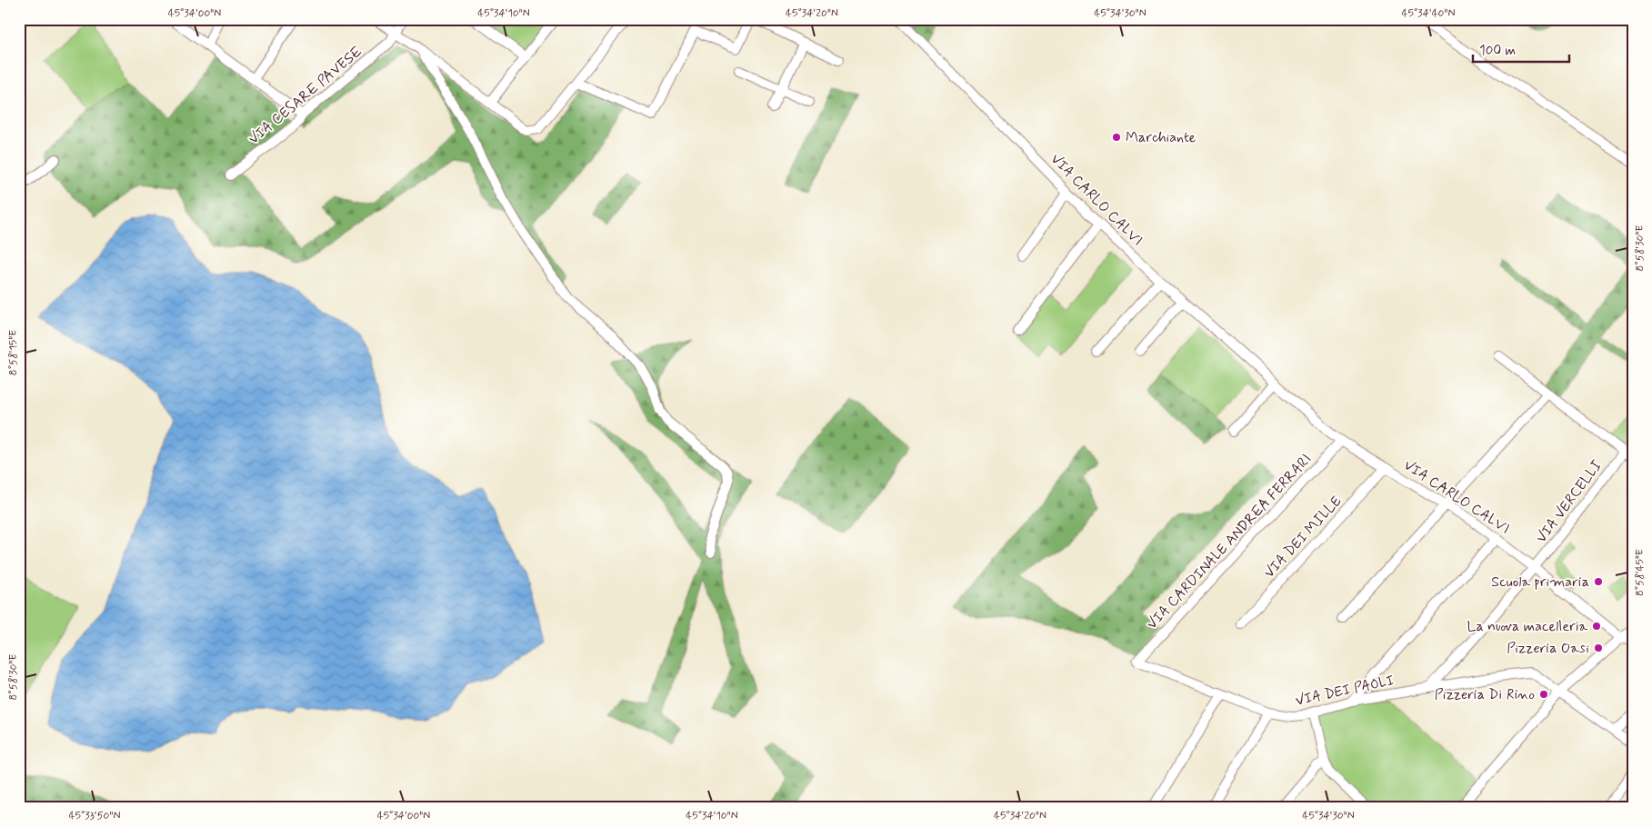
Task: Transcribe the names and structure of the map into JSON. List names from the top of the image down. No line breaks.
{"streets":{"street":["VIA CESARE PAVESE","VIA CARLO CALVI","VIA VERCELLI","VIA DEI MILLE","VIA CARDINALE ANDREA FERRARI","VIA DEI PAOLI"]},"crossings":[["VIA CARLO CALVI","VIA VERCELLI"],["VIA CARLO CALVI","VIA DEI MILLE"],["VIA CARLO CALVI","VIA CARDINALE ANDREA FERRARI"],["VIA VERCELLI","VIA DEI PAOLI"],["VIA CARDINALE ANDREA FERRARI","VIA DEI PAOLI"]],"places":["Marchiante","Scuola primaria","La nuova macelleria","Pizzeria Oasi","Pizzeria Di Rino"],"scale_bar":"100 m","coordinates":["45°34'00\"N","45°34'10\"N","45°34'20\"N","45°34'30\"N","45°34'40\"N","8°58'30\"E","8°58'15\"E","8°58'45\"E","45°33'50\"N"]}
